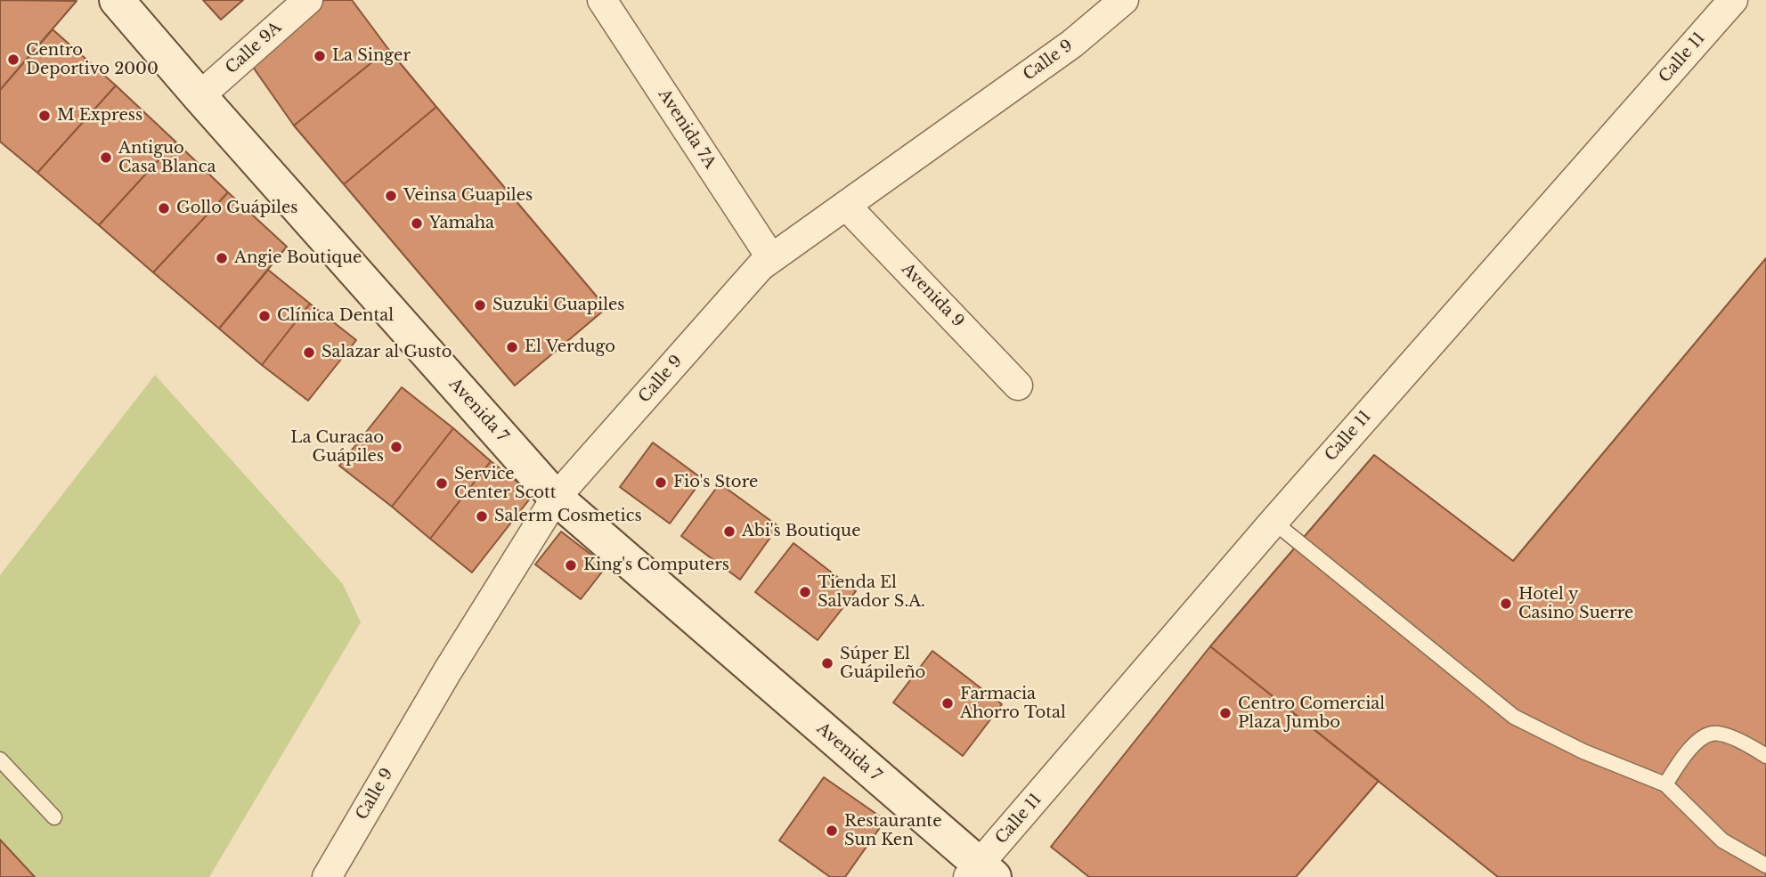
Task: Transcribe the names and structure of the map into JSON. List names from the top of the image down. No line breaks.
{"streets":{"main road":["Avenida 7"],"street":["Calle 9A","Calle 11","Calle 9","Avenida 7A","Avenida 9"]},"crossings":[["Calle 9A","Avenida 7"],["Calle 11","Avenida 7"],["Calle 9","Avenida 7A"],["Calle 9","Avenida 9"],["Calle 9","Avenida 7"]],"places":["La Singer","Centro Deportivo 2000","M Express","Antiguo Casa Blanca","Veinsa Guapiles","Gollo Guápiles","Yamaha","Angie Boutique","Suzuki Guapiles","Clínica Dental","El Verdugo","Salazar al Gusto","La Curacao Guápiles","Fio's Store","Service Center Scott","Salerm Cosmetics","Abi's Boutique","King's Computers","Tienda El Salvador S.A.","Hotel y Casino Suerre","Súper El Guápileño","Farmacia Ahorro Total","Centro Comercial Plaza Jumbo","Restaurante Sun Ken"]}
